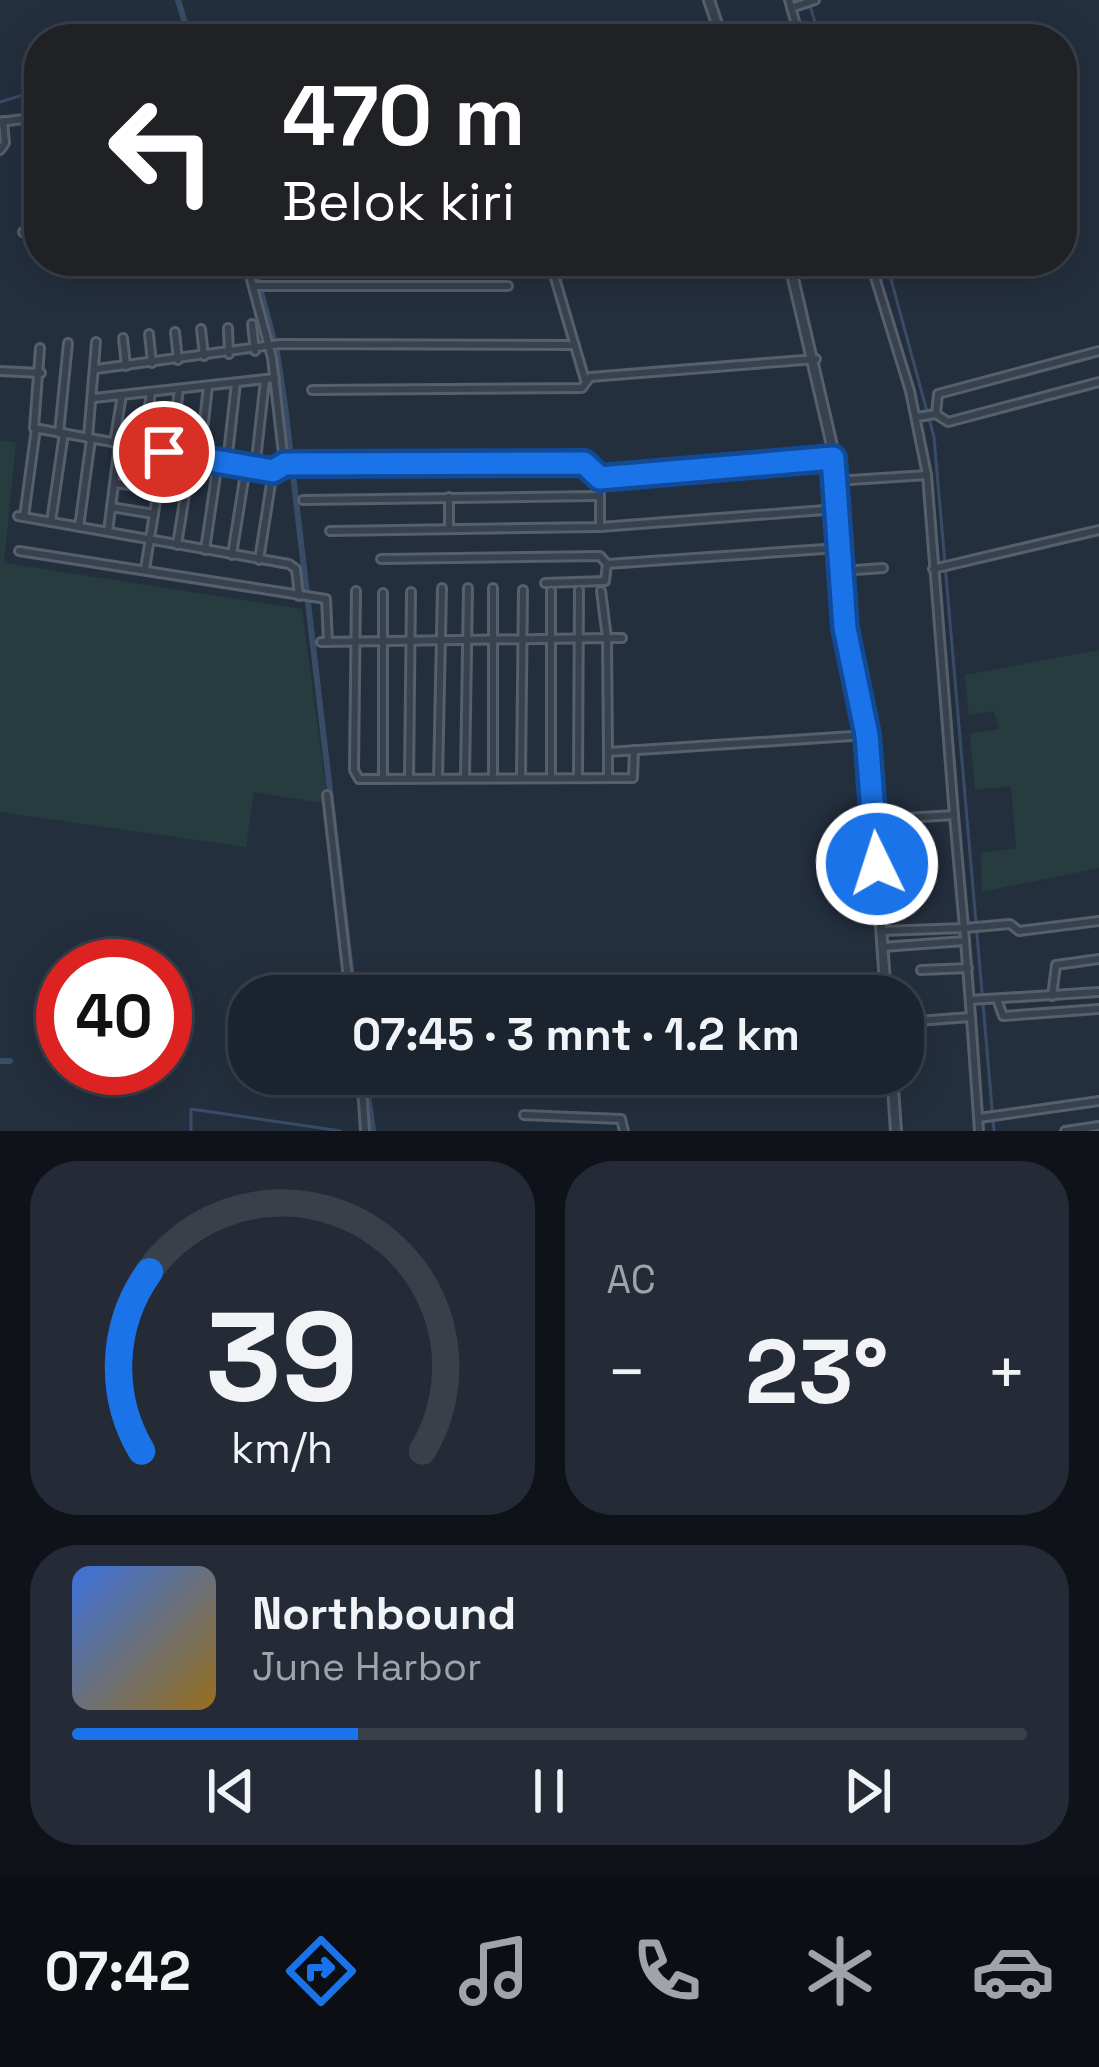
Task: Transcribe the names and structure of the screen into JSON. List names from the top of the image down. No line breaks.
{"page":{"turn":["470 m","Belok kiri"],"limit":"40","trip":"07:45 · 3 mnt · 1.2 km","tile":"AC","heat":["−","23°","+"],"song":["Northbound","June Harbor"],"tabs":"07:42","gauge":["39","km/h"]}}
